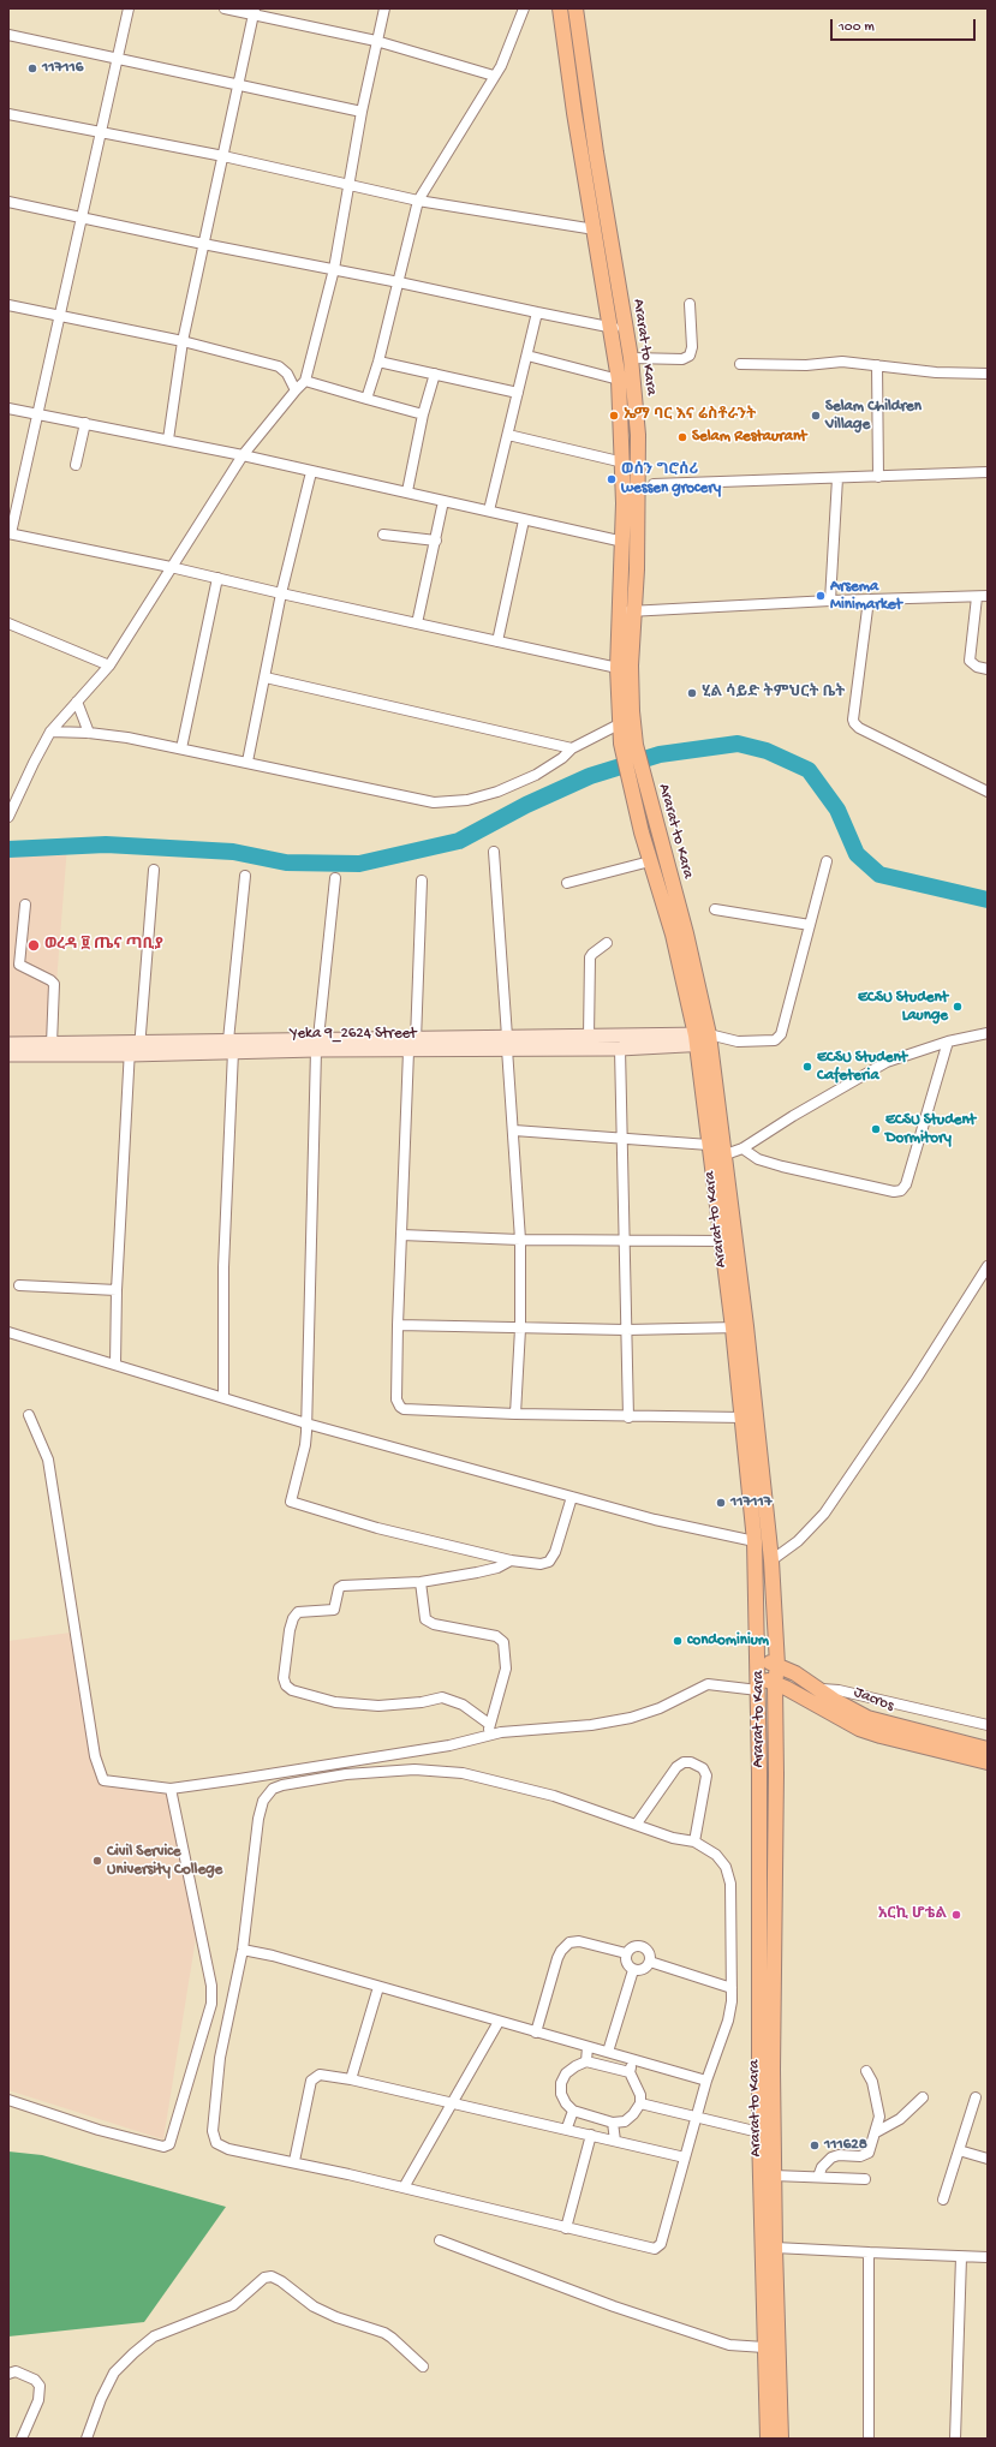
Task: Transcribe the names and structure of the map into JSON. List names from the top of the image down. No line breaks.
{"streets":{"main road":["Ararat to Kara","Yeka 9_2624 Street","Jacros"]},"crossings":[["Ararat to Kara","Yeka 9_2624 Street"],["Ararat to Kara","Jacros"]],"places":["117116","ኤማ ባር እና ሬስቶራንት","Selam Children Village","Selam Restaurant","ወሰን ግሮሰሪ wessen grocery","Arsema Minimarket","ሂል ሳይድ ትምህርት ቤት","ወረዳ ፱ ጤና ጣቢያ","ECSU Student Launge","ECSU Student Cafeteria","ECSU Student Dormitory","117117","condominium","Civil Service University College","አርኪ ሆቴል","111628"],"scale_bar":"100 m"}
